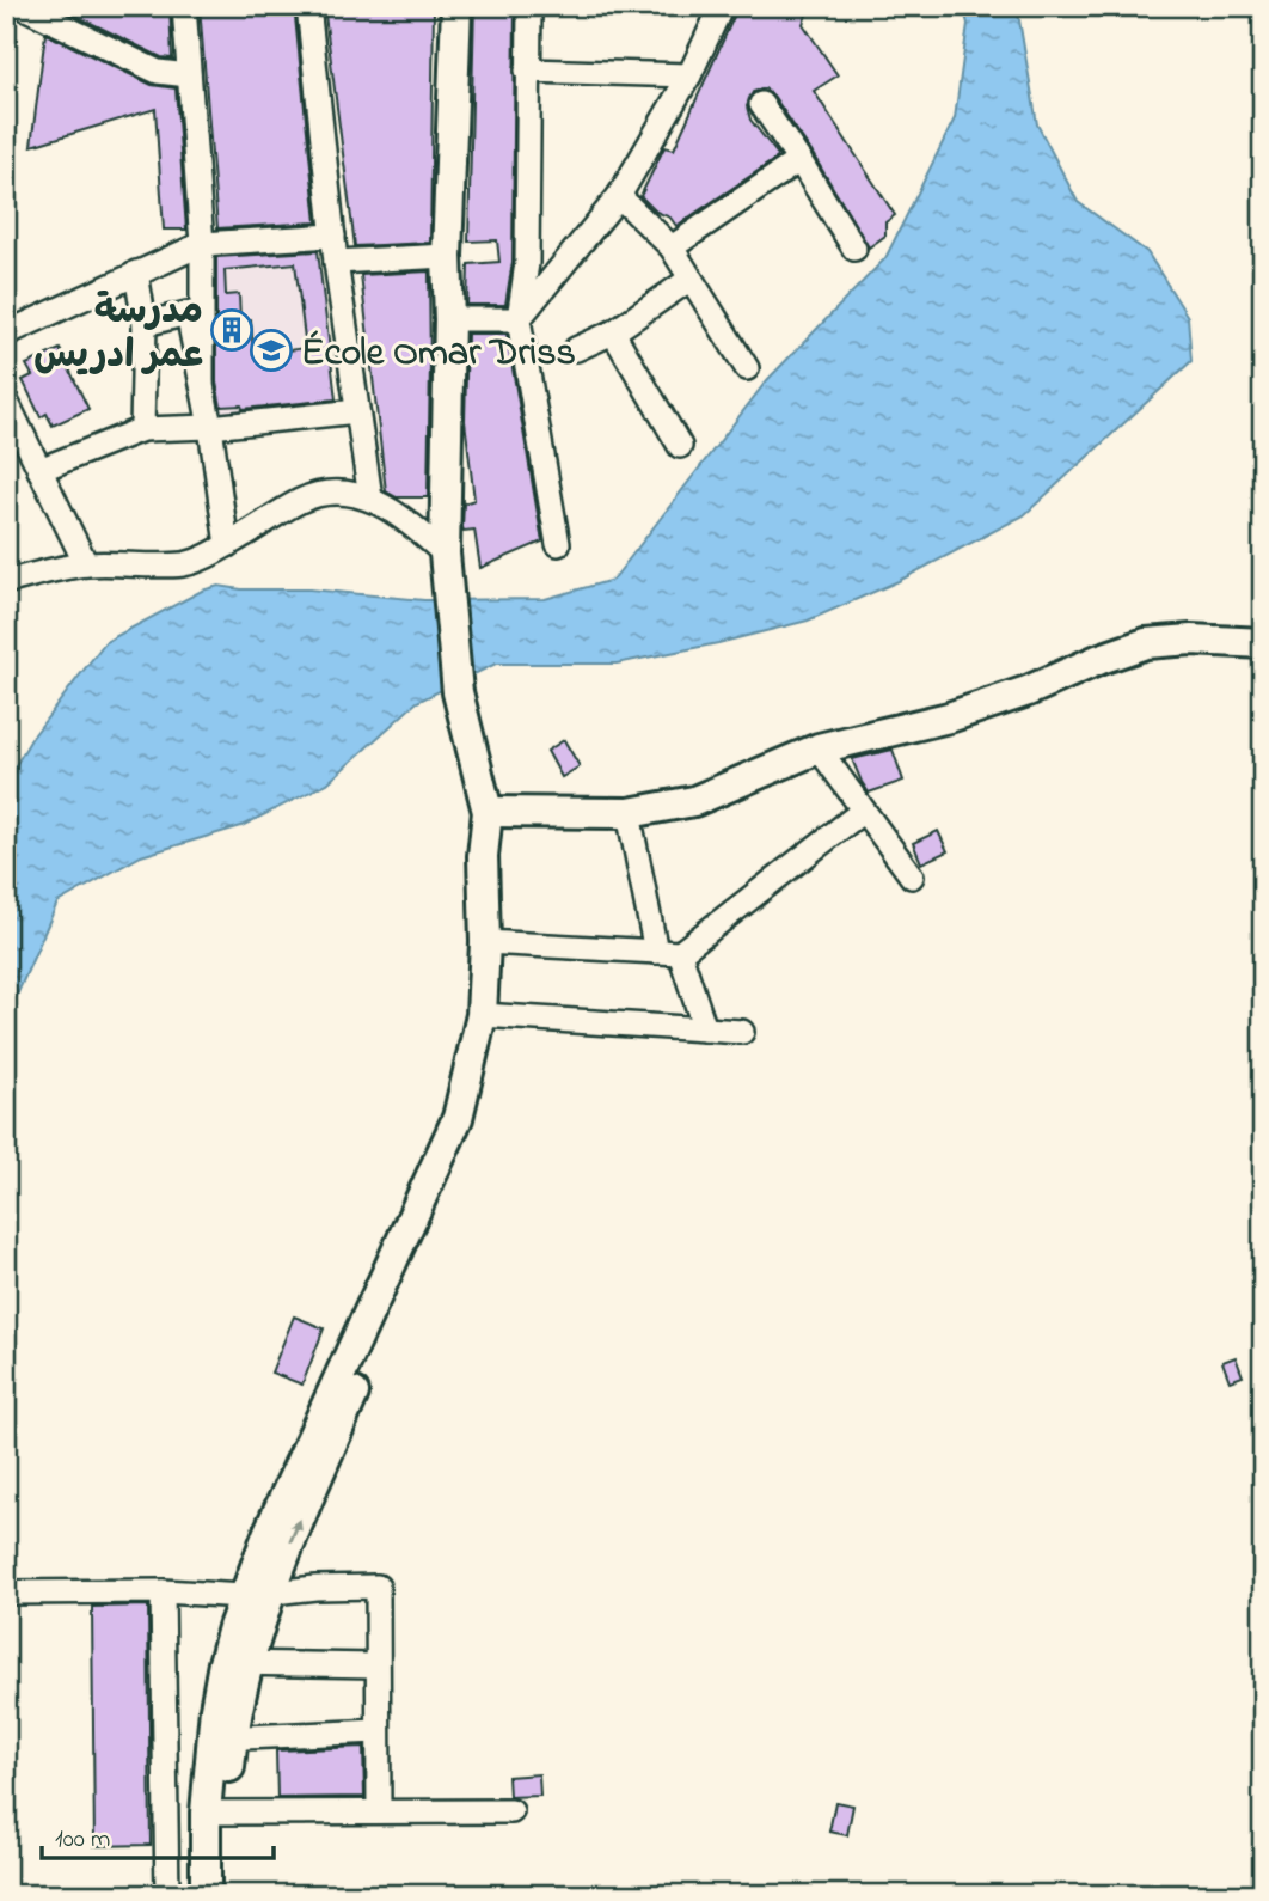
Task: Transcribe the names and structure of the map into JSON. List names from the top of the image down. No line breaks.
{"places":{"building":["مدرسة عمر ادريس"],"school or university":["École Omar Driss"]},"scale_bar":"100 m"}
